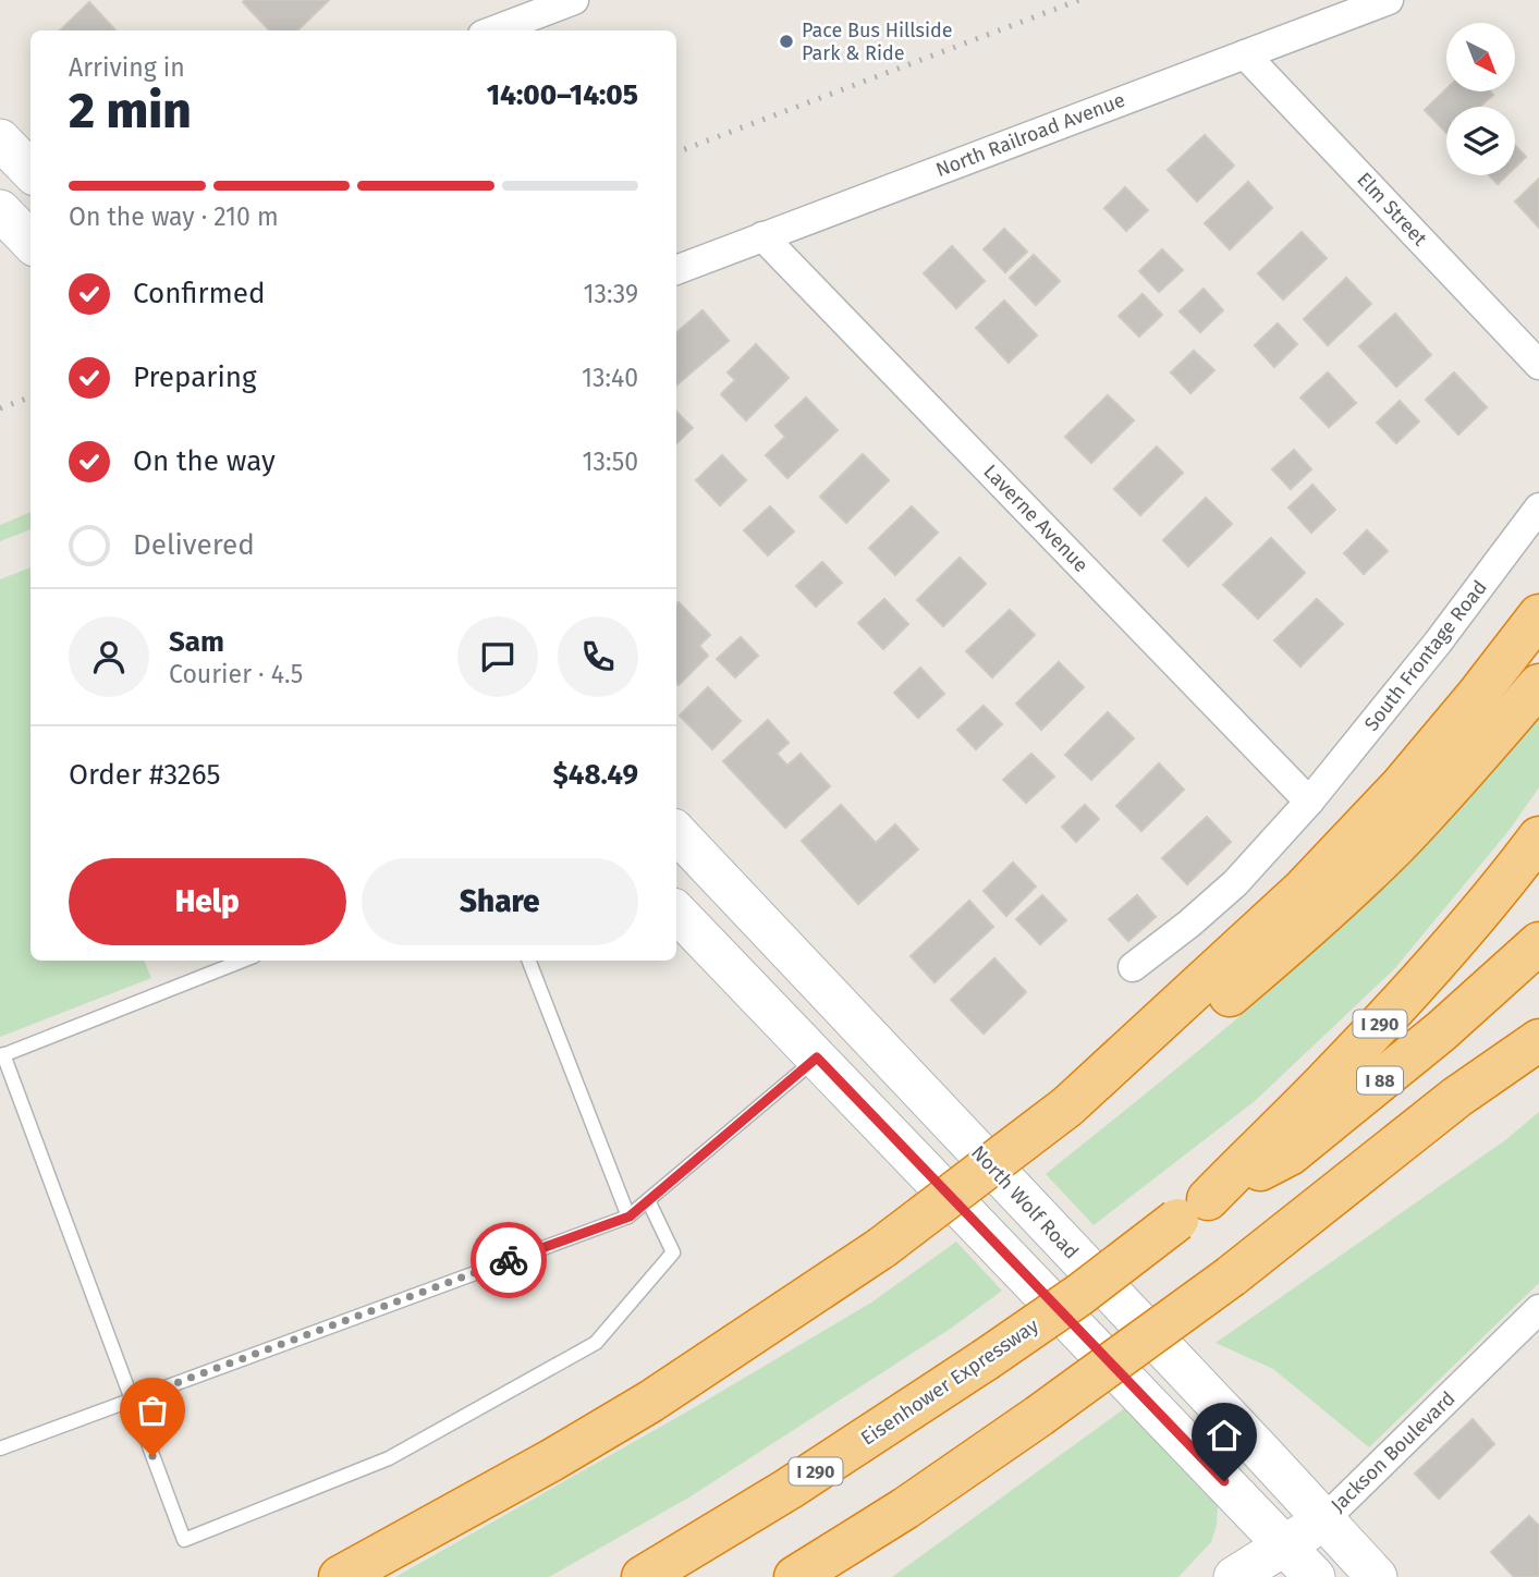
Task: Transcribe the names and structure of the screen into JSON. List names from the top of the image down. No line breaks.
{"streets":{"highway":["I 290","I 88","Eisenhower Expressway"],"main road":["North Wolf Road","Jackson Boulevard"],"street":["North Railroad Avenue","Elm Street","Laverne Avenue","South Frontage Road"]},"crossings":[["North Railroad Avenue","Elm Street"],["North Railroad Avenue","Laverne Avenue"],["Laverne Avenue","South Frontage Road"],["I 290","I 88"],["I 290","Eisenhower Expressway"],["I 88","Eisenhower Expressway"],["North Wolf Road","Jackson Boulevard"]],"places":["Pace Bus Hillside Park & Ride"],"north":"bottom right","page":{"heading":["2 min","Arriving in","14:00–14:05"],"panel":["Sam","Courier · 4.5","Order #3265","$48.49"],"bar":"On the way · 210 m","list":[["Confirmed","13:39"],["Preparing","13:40"],["On the way","13:50"],"Delivered"],"buttons":["Help","Share"]}}
